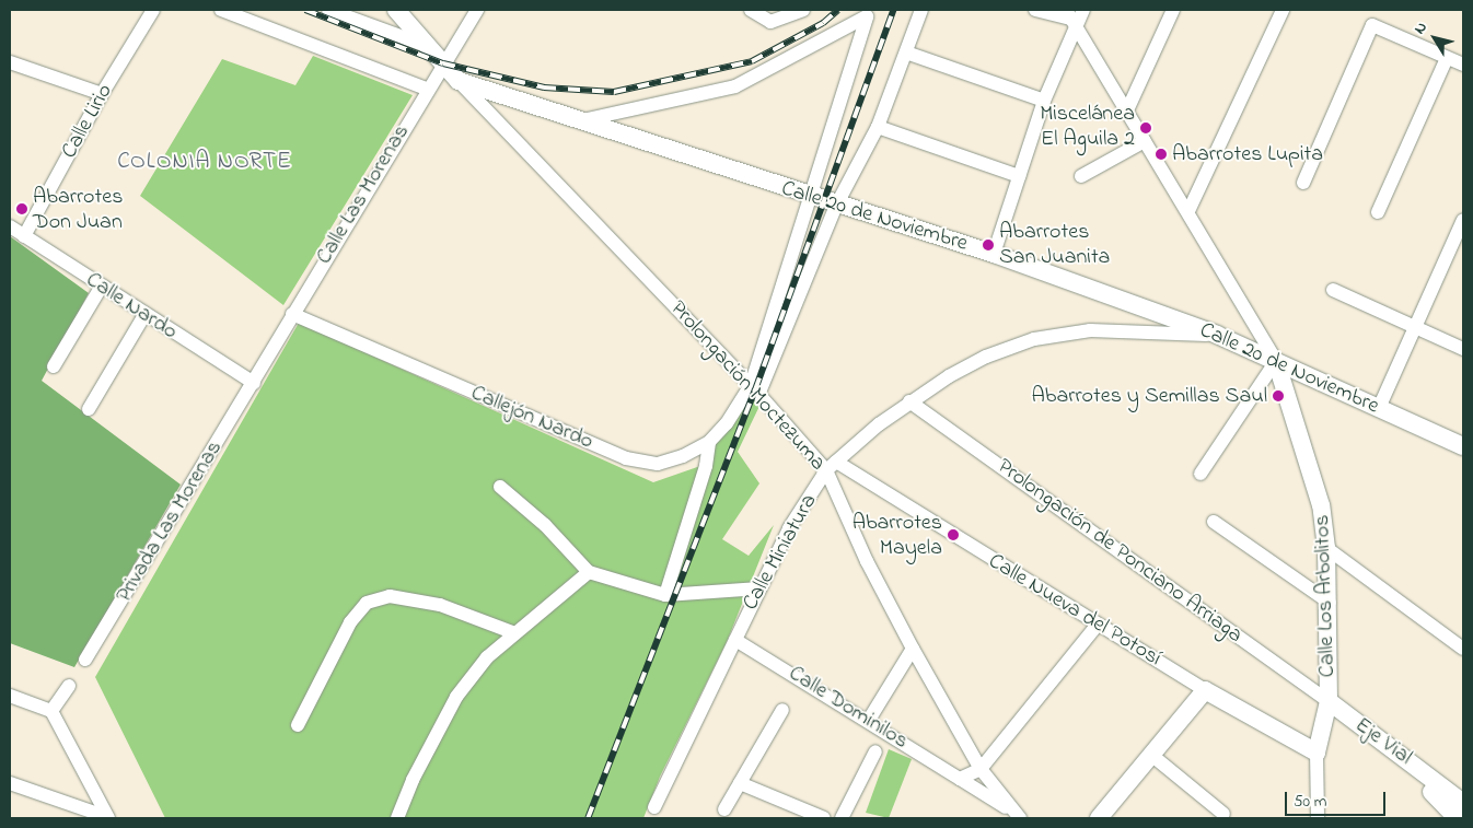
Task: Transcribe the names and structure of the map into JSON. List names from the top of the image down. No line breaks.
{"streets":{"main road":["Calle 20 de Noviembre","Prolongación Moctezuma","Calle Los Arbolitos","Calle Nueva del Potosí","Eje Vial"],"street":["Calle Lirio","Calle Las Morenas","Calle Nardo","Callejón Nardo","Privada Las Morenas","Prolongación de Ponciano Arriaga","Calle Miniatura","Calle Dominilos"]},"crossings":[["Calle Lirio","Calle Nardo"],["Calle Las Morenas","Calle Nardo"],["Calle Las Morenas","Prolongación Moctezuma"],["Calle Las Morenas","Callejón Nardo"],["Calle Las Morenas","Privada Las Morenas"],["Calle 20 de Noviembre","Prolongación Moctezuma"],["Calle 20 de Noviembre","Calle Miniatura"],["Calle 20 de Noviembre","Calle Los Arbolitos"],["Calle Nardo","Privada Las Morenas"],["Prolongación Moctezuma","Callejón Nardo"],["Prolongación Moctezuma","Calle Miniatura"],["Prolongación Moctezuma","Calle Nueva del Potosí"],["Prolongación Moctezuma","Calle Dominilos"],["Prolongación de Ponciano Arriaga","Calle Miniatura"],["Prolongación de Ponciano Arriaga","Calle Los Arbolitos"],["Prolongación de Ponciano Arriaga","Eje Vial"],["Calle Miniatura","Calle Nueva del Potosí"],["Calle Miniatura","Calle Dominilos"],["Calle Los Arbolitos","Calle Nueva del Potosí"],["Calle Los Arbolitos","Eje Vial"]],"districts":["COLONIA NORTE"],"places":["Miscelánea El Aguila 2","Abarrotes Lupita","Abarrotes Don Juan","Abarrotes San Juanita","Abarrotes y Semillas Saul","Abarrotes Mayela"],"scale_bar":"50 m","north":"top left"}
